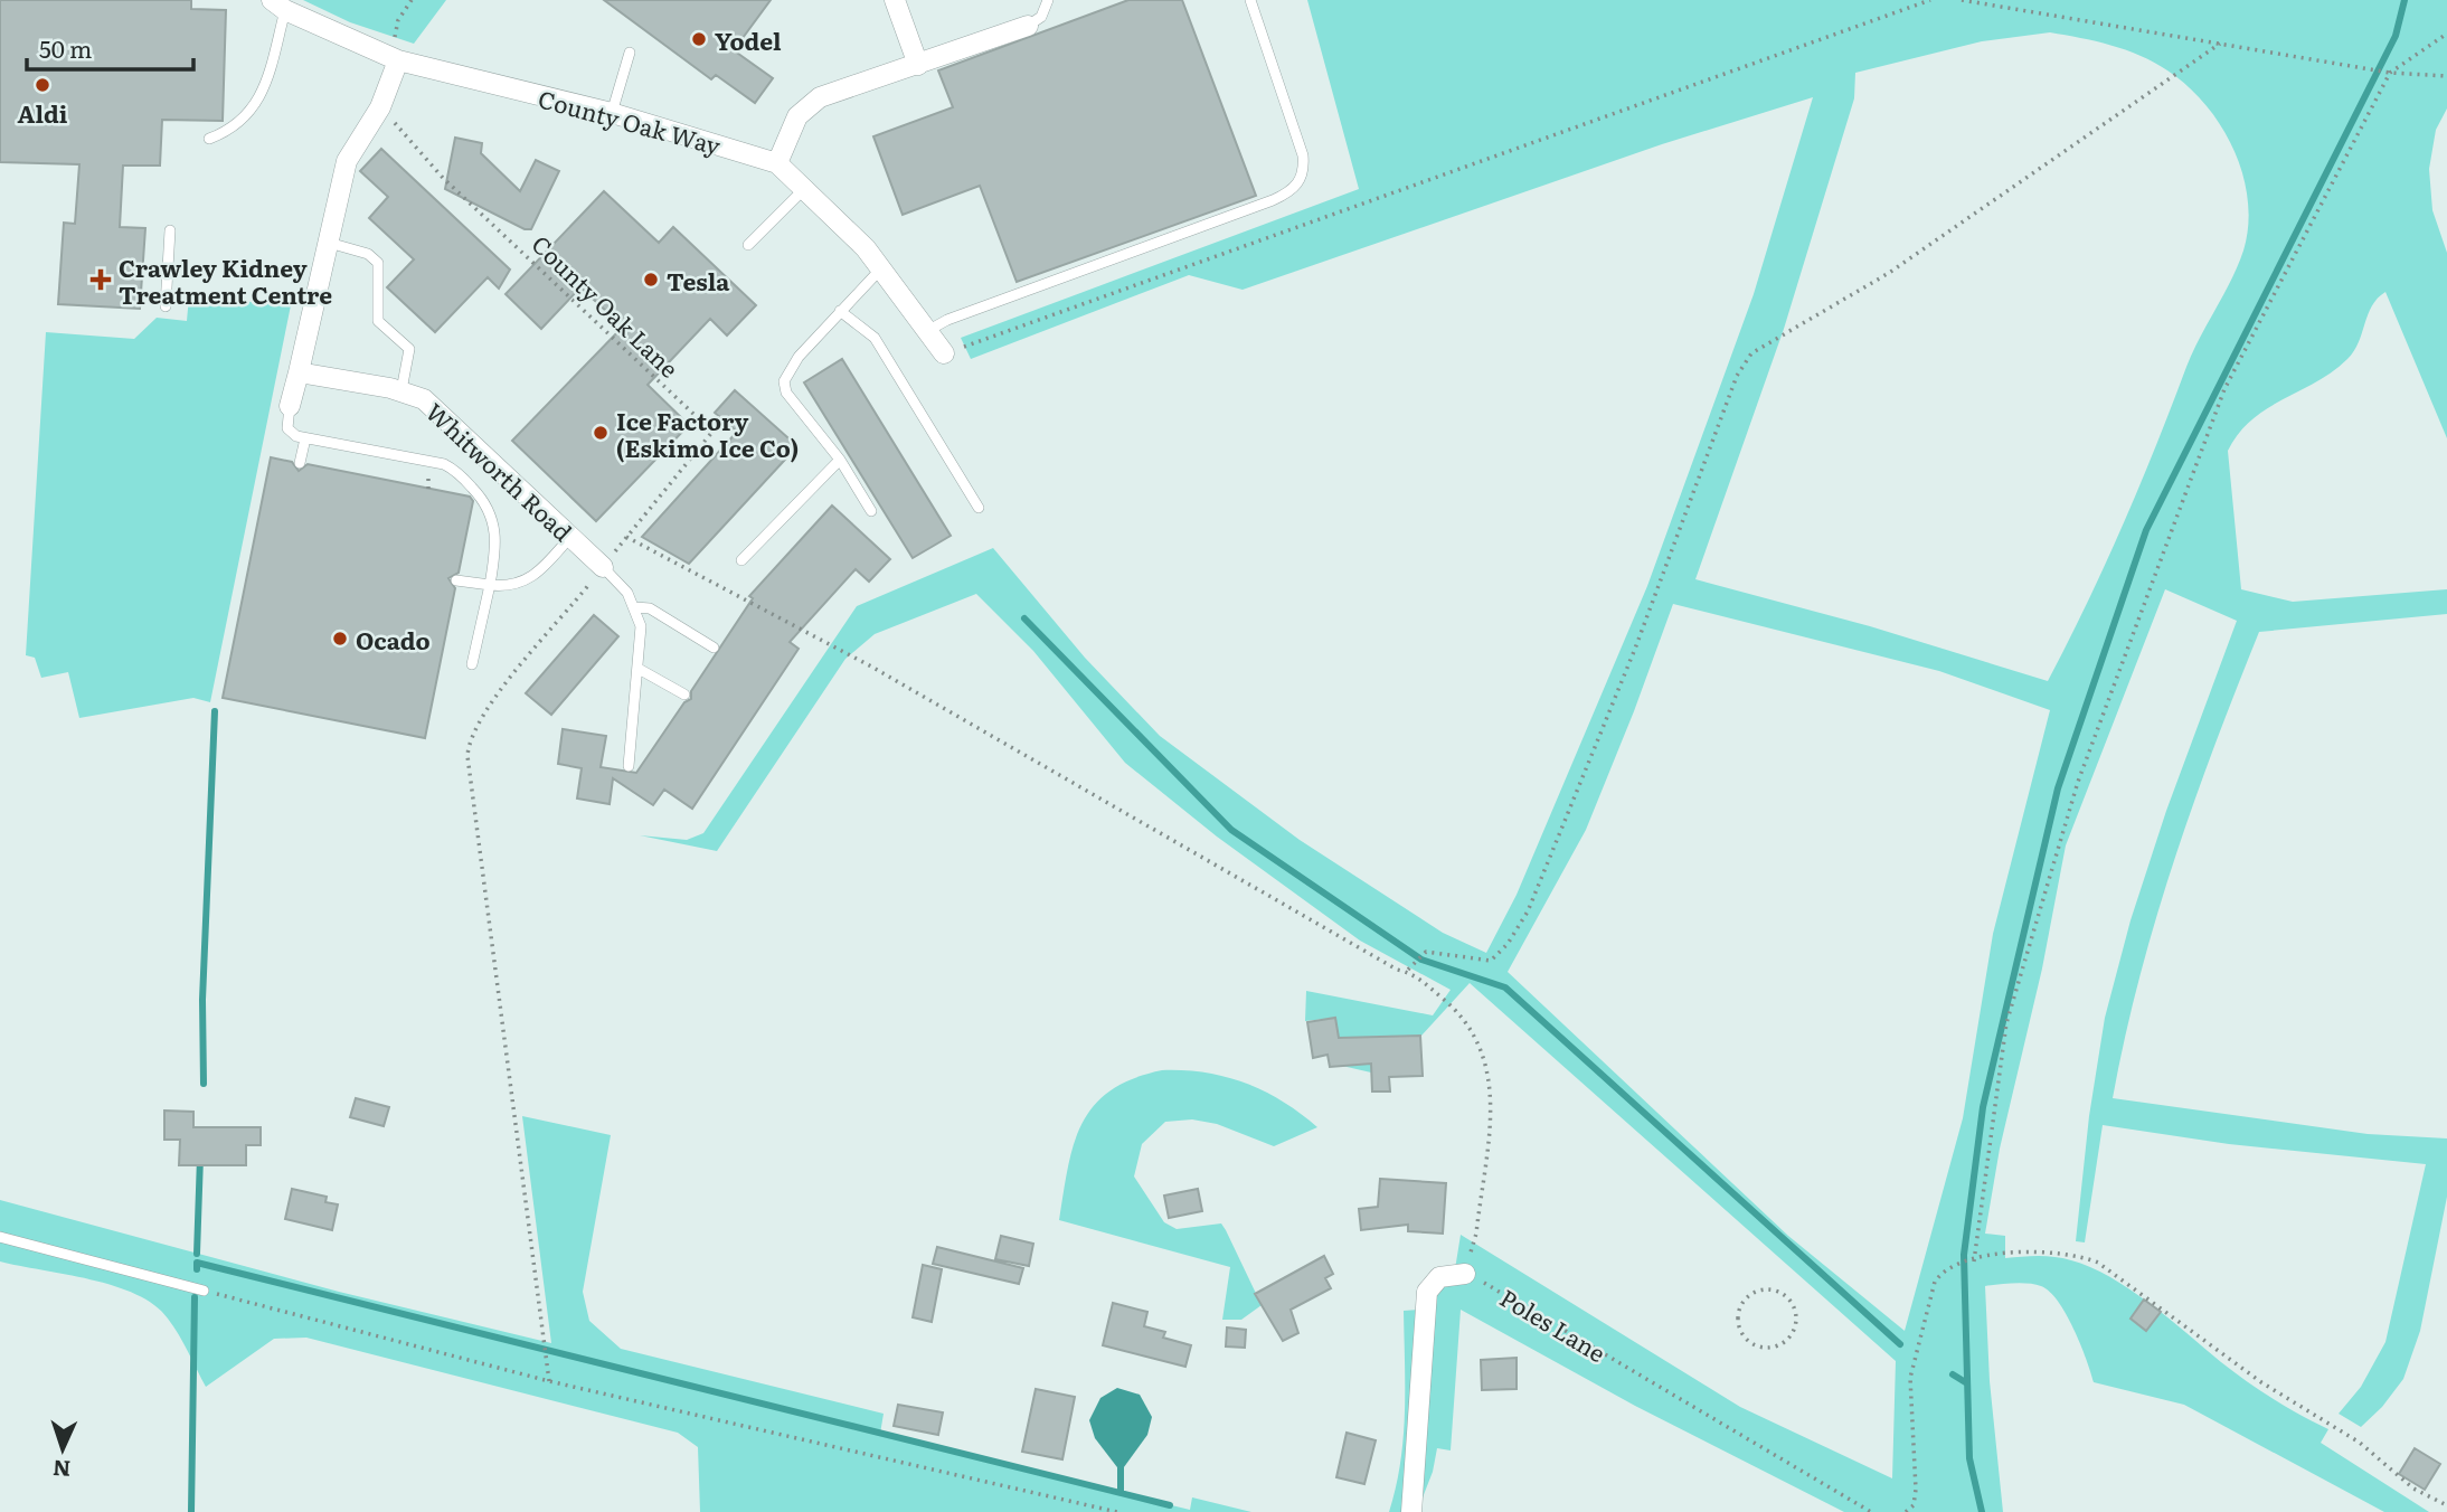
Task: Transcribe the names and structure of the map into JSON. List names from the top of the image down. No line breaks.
{"streets":{"street":["County Oak Way","Whitworth Road"],"path":["County Oak Lane","Poles Lane"]},"crossings":[["County Oak Lane","Whitworth Road"]],"places":{"other":["Yodel","Aldi","Tesla","Ice Factory (Eskimo Ice Co)","Ocado"],"health":["Crawley Kidney Treatment Centre"]},"scale_bar":"50 m","north":"bottom"}
